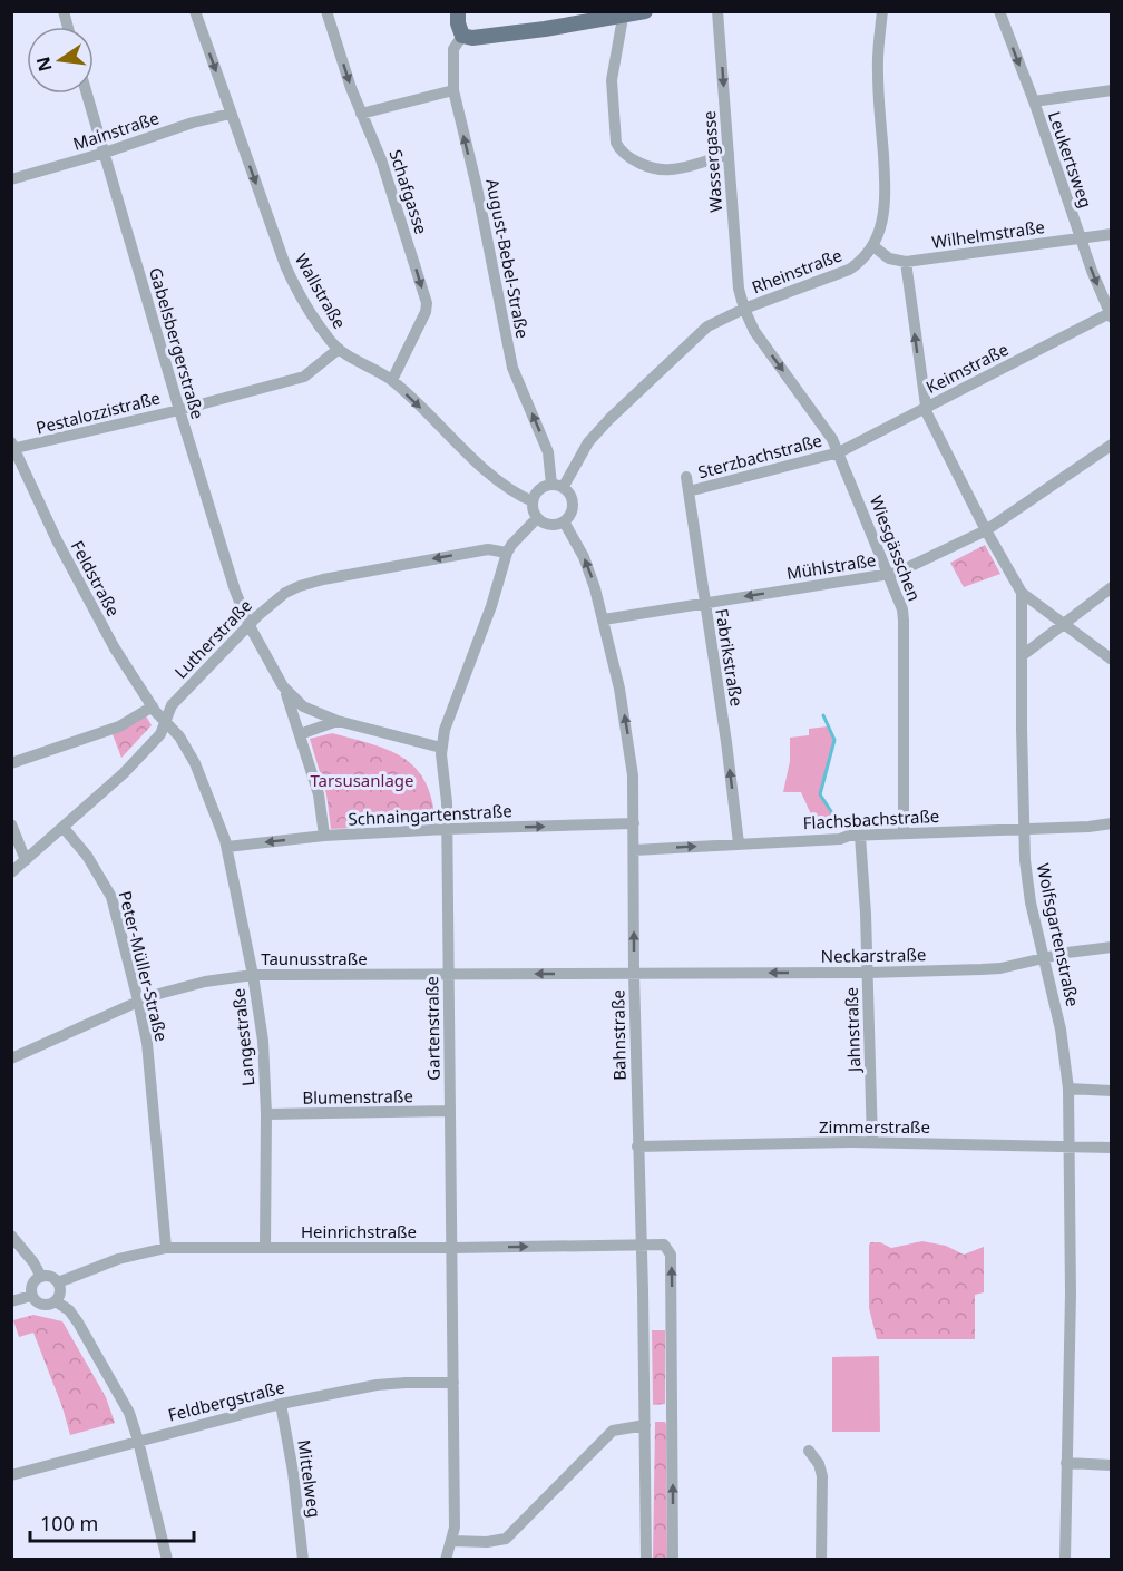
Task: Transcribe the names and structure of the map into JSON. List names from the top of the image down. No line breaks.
{"streets":{"street":["Mainstraße","Leukertsweg","Wassergasse","Schafgasse","Wilhelmstraße","August-Bebel-Straße","Rheinstraße","Wallstraße","Gabelsbergerstraße","Keimstraße","Pestalozzistraße","Sterzbachstraße","Wiesgässchen","Mühlstraße","Feldstraße","Lutherstraße","Fabrikstraße","Schnaingartenstraße","Flachsbachstraße","Wolfsgartenstraße","Neckarstraße","Taunusstraße","Peter-Müller-Straße","Gartenstraße","Jahnstraße","Bahnstraße","Langestraße","Blumenstraße","Zimmerstraße","Heinrichstraße","Feldbergstraße","Mittelweg"]},"crossings":[["Mainstraße","Wallstraße"],["Mainstraße","Gabelsbergerstraße"],["Leukertsweg","Wilhelmstraße"],["Leukertsweg","Keimstraße"],["Wassergasse","Rheinstraße"],["Wassergasse","Wiesgässchen"],["Schafgasse","Wallstraße"],["Wilhelmstraße","Wolfsgartenstraße"],["August-Bebel-Straße","Rheinstraße"],["August-Bebel-Straße","Wallstraße"],["August-Bebel-Straße","Gartenstraße"],["August-Bebel-Straße","Bahnstraße"],["Rheinstraße","Wallstraße"],["Rheinstraße","Wiesgässchen"],["Rheinstraße","Gartenstraße"],["Rheinstraße","Bahnstraße"],["Wallstraße","Pestalozzistraße"],["Wallstraße","Gartenstraße"],["Wallstraße","Bahnstraße"],["Gabelsbergerstraße","Pestalozzistraße"],["Gabelsbergerstraße","Lutherstraße"],["Keimstraße","Sterzbachstraße"],["Keimstraße","Wiesgässchen"],["Keimstraße","Wolfsgartenstraße"],["Pestalozzistraße","Feldstraße"],["Sterzbachstraße","Wiesgässchen"],["Sterzbachstraße","Fabrikstraße"],["Wiesgässchen","Mühlstraße"],["Wiesgässchen","Flachsbachstraße"],["Mühlstraße","Fabrikstraße"],["Mühlstraße","Wolfsgartenstraße"],["Mühlstraße","Bahnstraße"],["Feldstraße","Lutherstraße"],["Feldstraße","Langestraße"],["Lutherstraße","Peter-Müller-Straße"],["Lutherstraße","Gartenstraße"],["Lutherstraße","Langestraße"],["Fabrikstraße","Flachsbachstraße"],["Schnaingartenstraße","Gartenstraße"],["Schnaingartenstraße","Bahnstraße"],["Schnaingartenstraße","Langestraße"],["Flachsbachstraße","Wolfsgartenstraße"],["Flachsbachstraße","Jahnstraße"],["Flachsbachstraße","Bahnstraße"],["Wolfsgartenstraße","Neckarstraße"],["Wolfsgartenstraße","Zimmerstraße"],["Neckarstraße","Taunusstraße"],["Neckarstraße","Jahnstraße"],["Neckarstraße","Bahnstraße"],["Taunusstraße","Peter-Müller-Straße"],["Taunusstraße","Gartenstraße"],["Taunusstraße","Bahnstraße"],["Taunusstraße","Langestraße"],["Peter-Müller-Straße","Heinrichstraße"],["Gartenstraße","Bahnstraße"],["Gartenstraße","Blumenstraße"],["Gartenstraße","Heinrichstraße"],["Gartenstraße","Feldbergstraße"],["Jahnstraße","Zimmerstraße"],["Bahnstraße","Zimmerstraße"],["Bahnstraße","Heinrichstraße"],["Langestraße","Blumenstraße"],["Langestraße","Heinrichstraße"],["Feldbergstraße","Mittelweg"]],"one_way":["Leukertsweg","Wassergasse","Schafgasse","August-Bebel-Straße","Wallstraße","Lutherstraße","Fabrikstraße","Neckarstraße","Bahnstraße"],"parks":["Tarsusanlage"],"scale_bar":"100 m","north":"left"}
